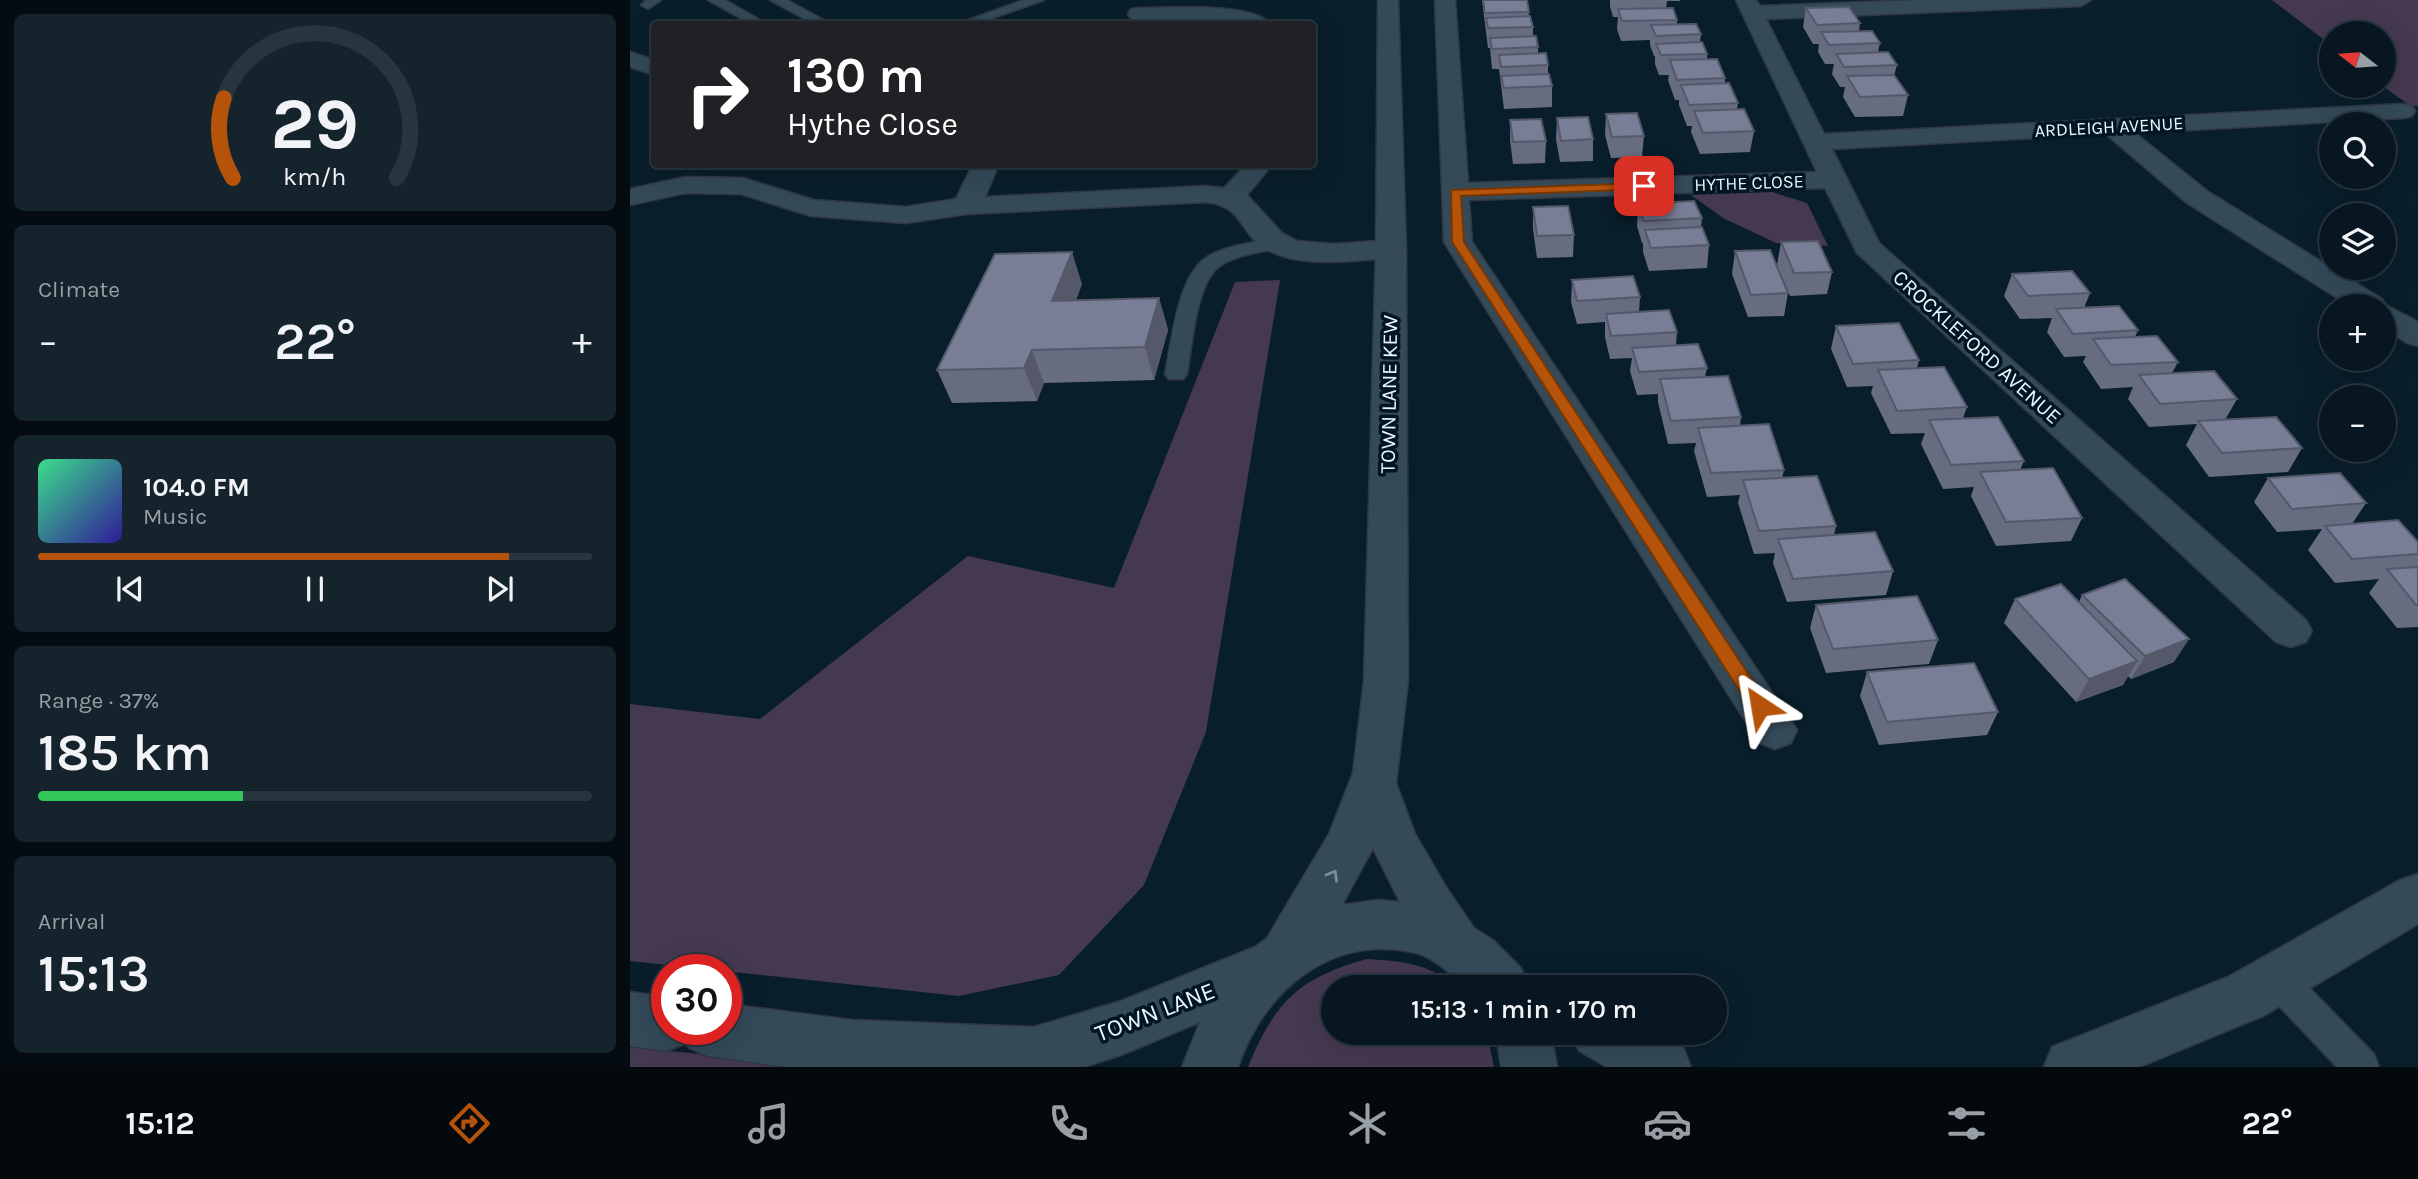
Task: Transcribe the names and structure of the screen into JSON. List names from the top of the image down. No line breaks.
{"streets":{"street":["ARDLEIGH AVENUE","HYTHE CLOSE","CROCKLEFORD AVENUE","TOWN LANE KEW","TOWN LANE"]},"crossings":[["ARDLEIGH AVENUE","CROCKLEFORD AVENUE"],["HYTHE CLOSE","CROCKLEFORD AVENUE"],["TOWN LANE KEW","TOWN LANE"]],"north":"left","page":{"map_buttons":["+","−"],"turn":["130 m","Hythe Close"],"tile":["Climate",["Range · 37%","185 km"],["Arrival","15:13"]],"heat":["−","22°","+"],"song":["104.0 FM","Music"],"limit":"30","trip":"15:13 · 1 min · 170 m","tabs":["15:12","22°"],"gauge":["29","km/h"]}}
